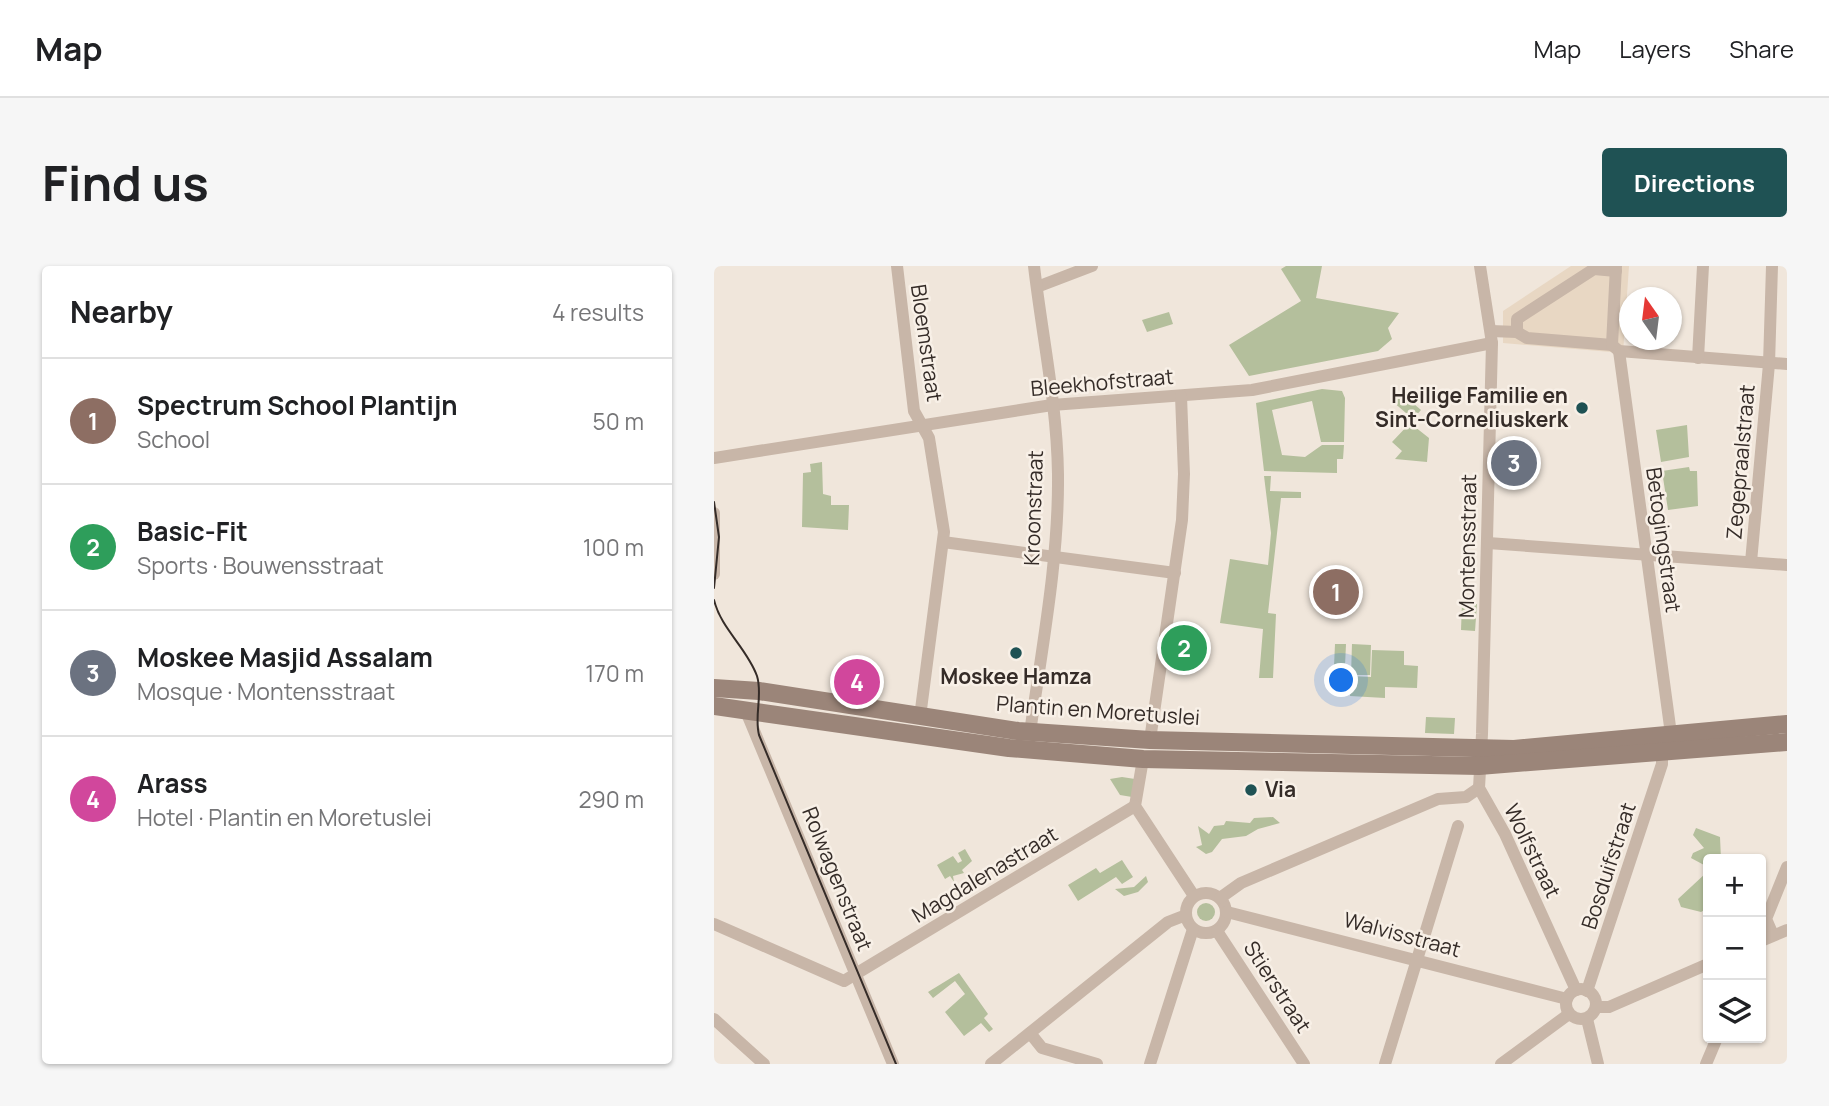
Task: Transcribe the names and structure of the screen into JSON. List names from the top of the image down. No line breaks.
{"streets":{"main road":["Plantin en Moretuslei"],"street":["Bloemstraat","Bleekhofstraat","Zegepraalstraat","Kroonstraat","Betogingstraat","Montensstraat","Wolfstraat","Bosduifstraat","Magdalenastraat","Rolwagenstraat","Walvisstraat","Stierstraat"]},"crossings":[["Bloemstraat","Bleekhofstraat"],["Bloemstraat","Plantin en Moretuslei"],["Bleekhofstraat","Zegepraalstraat"],["Bleekhofstraat","Kroonstraat"],["Bleekhofstraat","Betogingstraat"],["Bleekhofstraat","Montensstraat"],["Kroonstraat","Plantin en Moretuslei"],["Betogingstraat","Plantin en Moretuslei"],["Montensstraat","Plantin en Moretuslei"],["Montensstraat","Wolfstraat"],["Plantin en Moretuslei","Wolfstraat"],["Plantin en Moretuslei","Bosduifstraat"],["Plantin en Moretuslei","Rolwagenstraat"],["Wolfstraat","Bosduifstraat"],["Wolfstraat","Walvisstraat"],["Bosduifstraat","Walvisstraat"],["Magdalenastraat","Rolwagenstraat"],["Walvisstraat","Stierstraat"]],"places":["Heilige Familie en Sint-Corneliuskerk","Moskee Hamza","Via"],"north":"top","page":{"header":"Map","nav":["Map","Layers","Share"],"buttons":"Directions","title":"Find us","heading":["Nearby","4 results"],"list":[{"mark":"1","name":"Spectrum School Plantijn","note":"School","value":"50 m"},{"mark":"2","name":"Basic-Fit","note":"Sports · Bouwensstraat","value":"100 m"},{"mark":"3","name":"Moskee Masjid Assalam","note":"Mosque · Montensstraat","value":"170 m"},{"mark":"4","name":"Arass","note":"Hotel · Plantin en Moretuslei","value":"290 m"}],"pins":["3","1","2","4"],"map_buttons":["+","−"]}}
